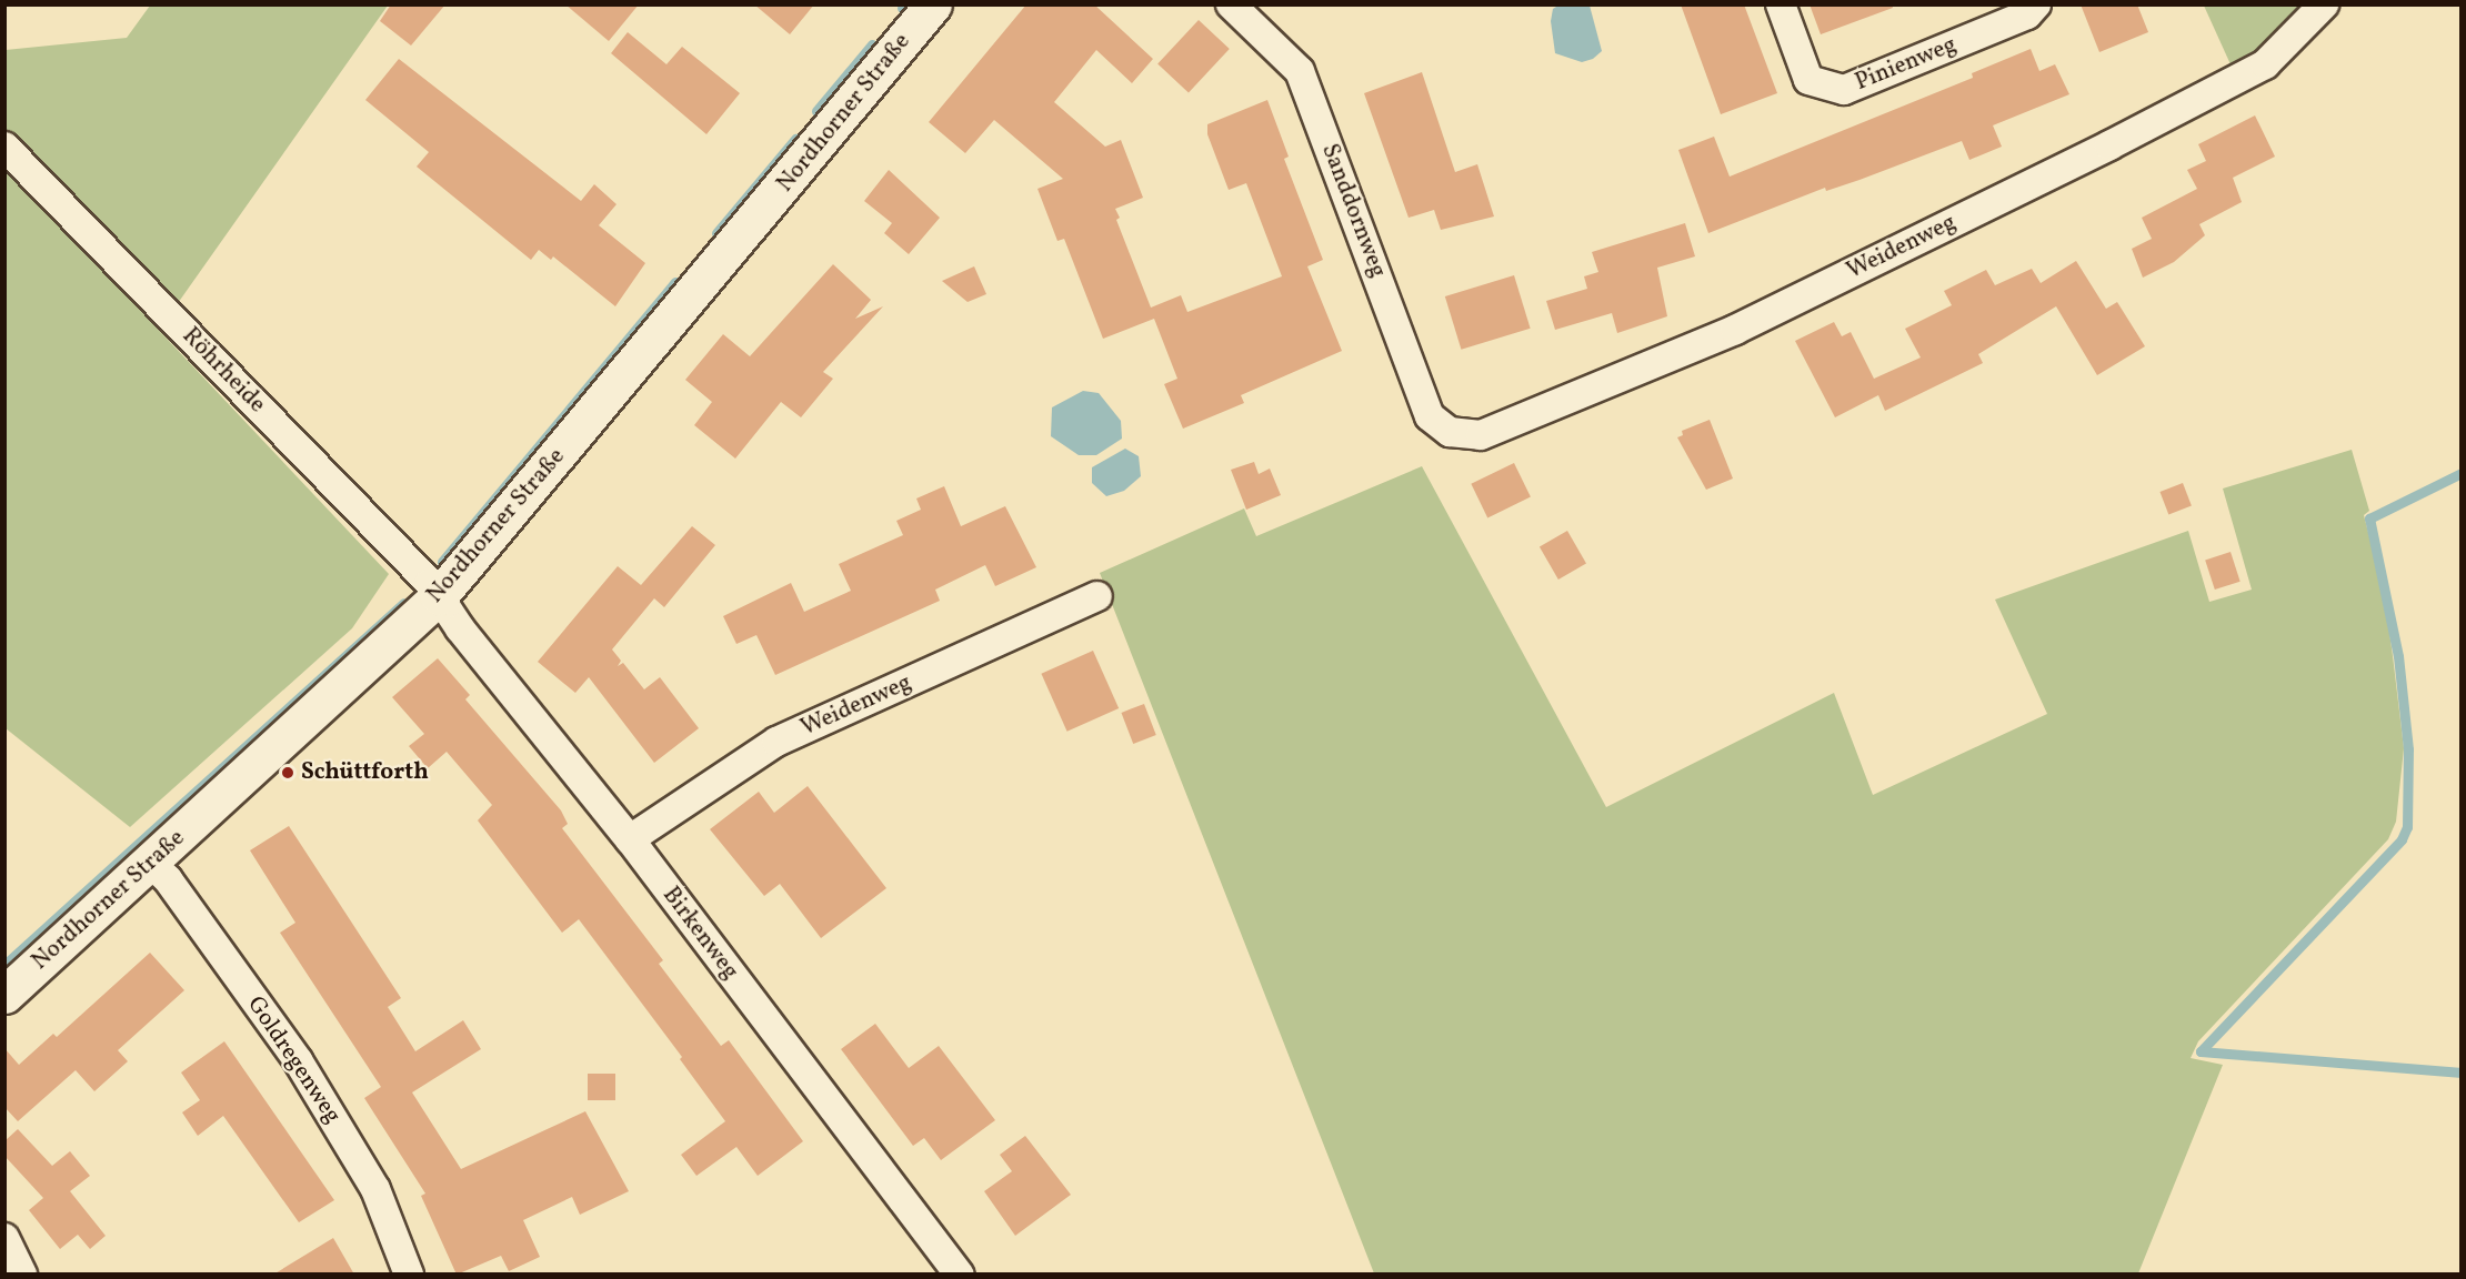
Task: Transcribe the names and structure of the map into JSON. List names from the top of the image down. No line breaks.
{"streets":{"street":["Pinienweg","Nordhorner Straße","Sanddornweg","Weidenweg","Röhrheide","Birkenweg","Goldregenweg"]},"crossings":[["Nordhorner Straße","Röhrheide"],["Nordhorner Straße","Birkenweg"],["Nordhorner Straße","Goldregenweg"],["Sanddornweg","Weidenweg"],["Weidenweg","Birkenweg"],["Röhrheide","Birkenweg"]],"places":["Schüttforth"]}
